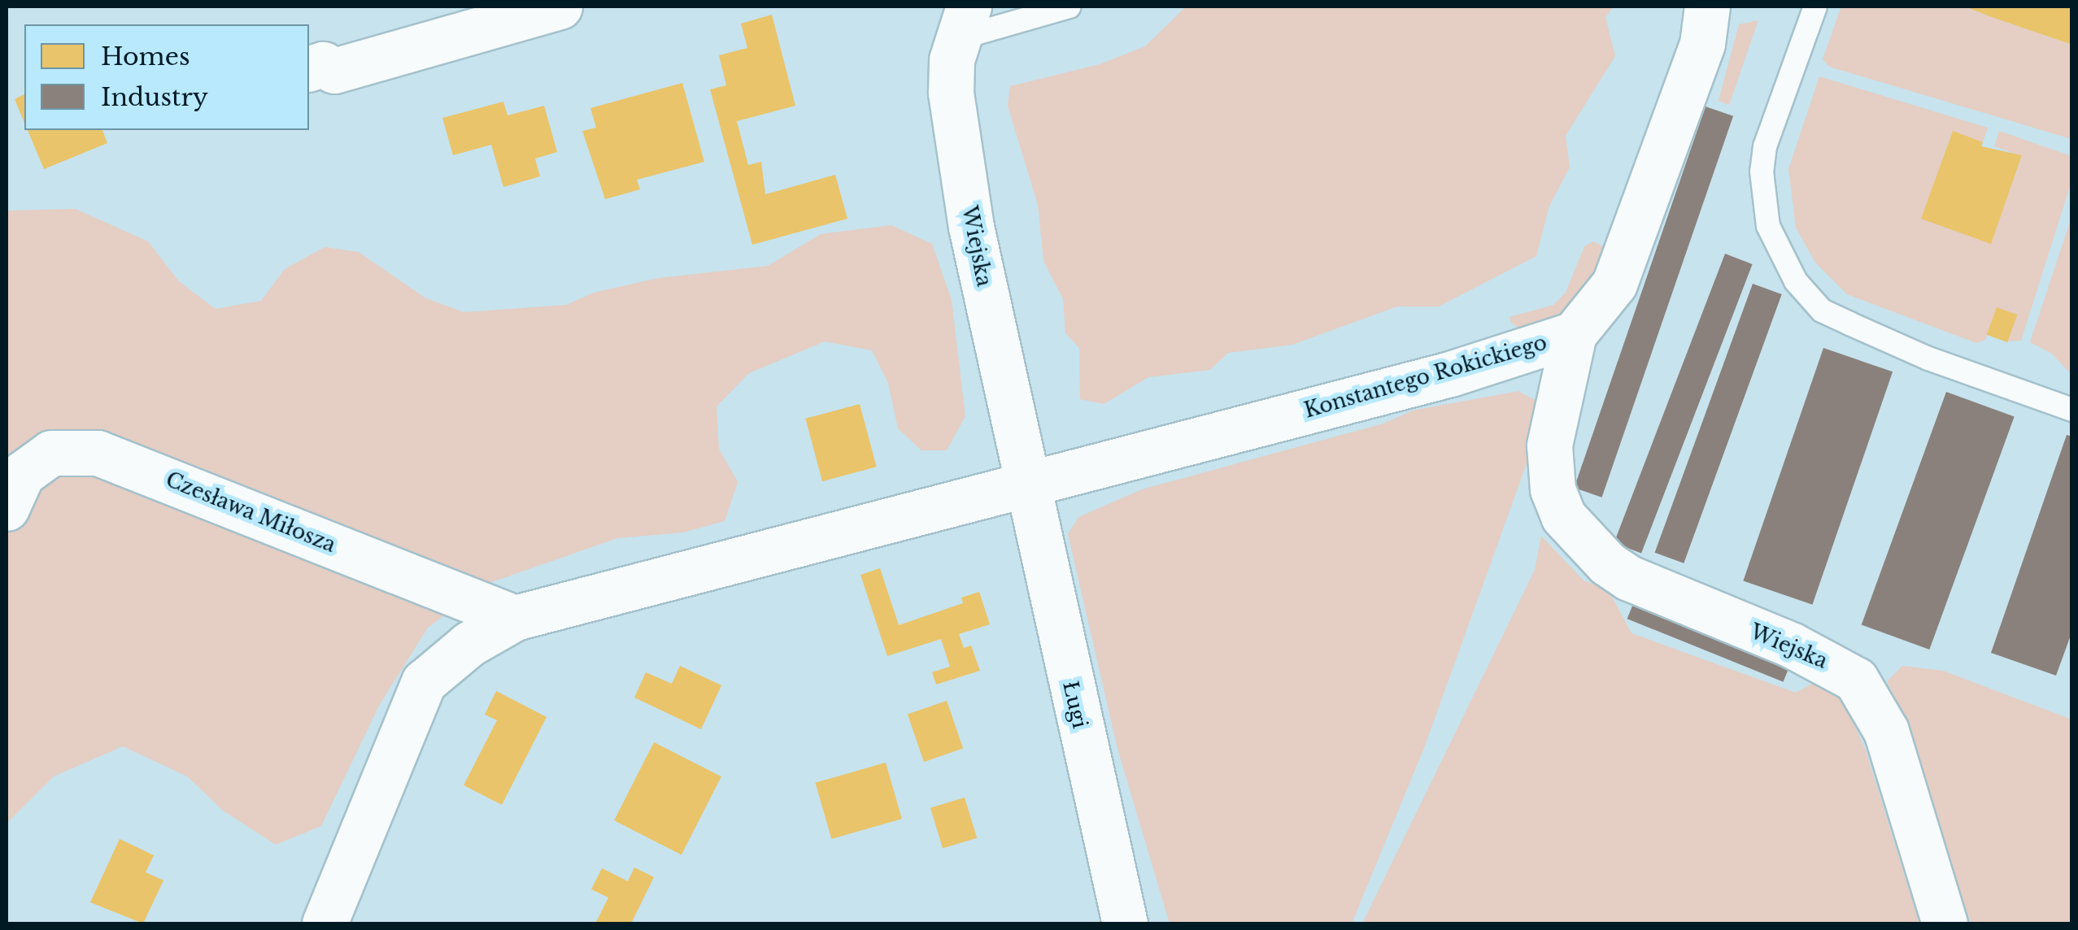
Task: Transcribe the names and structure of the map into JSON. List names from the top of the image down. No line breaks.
{"streets":{"street":["Wiejska","Konstantego Rokickiego","Czesława Miłosza","Ługi"]},"crossings":[["Wiejska","Konstantego Rokickiego"],["Wiejska","Ługi"],["Konstantego Rokickiego","Czesława Miłosza"],["Konstantego Rokickiego","Ługi"]],"legend":["Homes","Industry"]}
